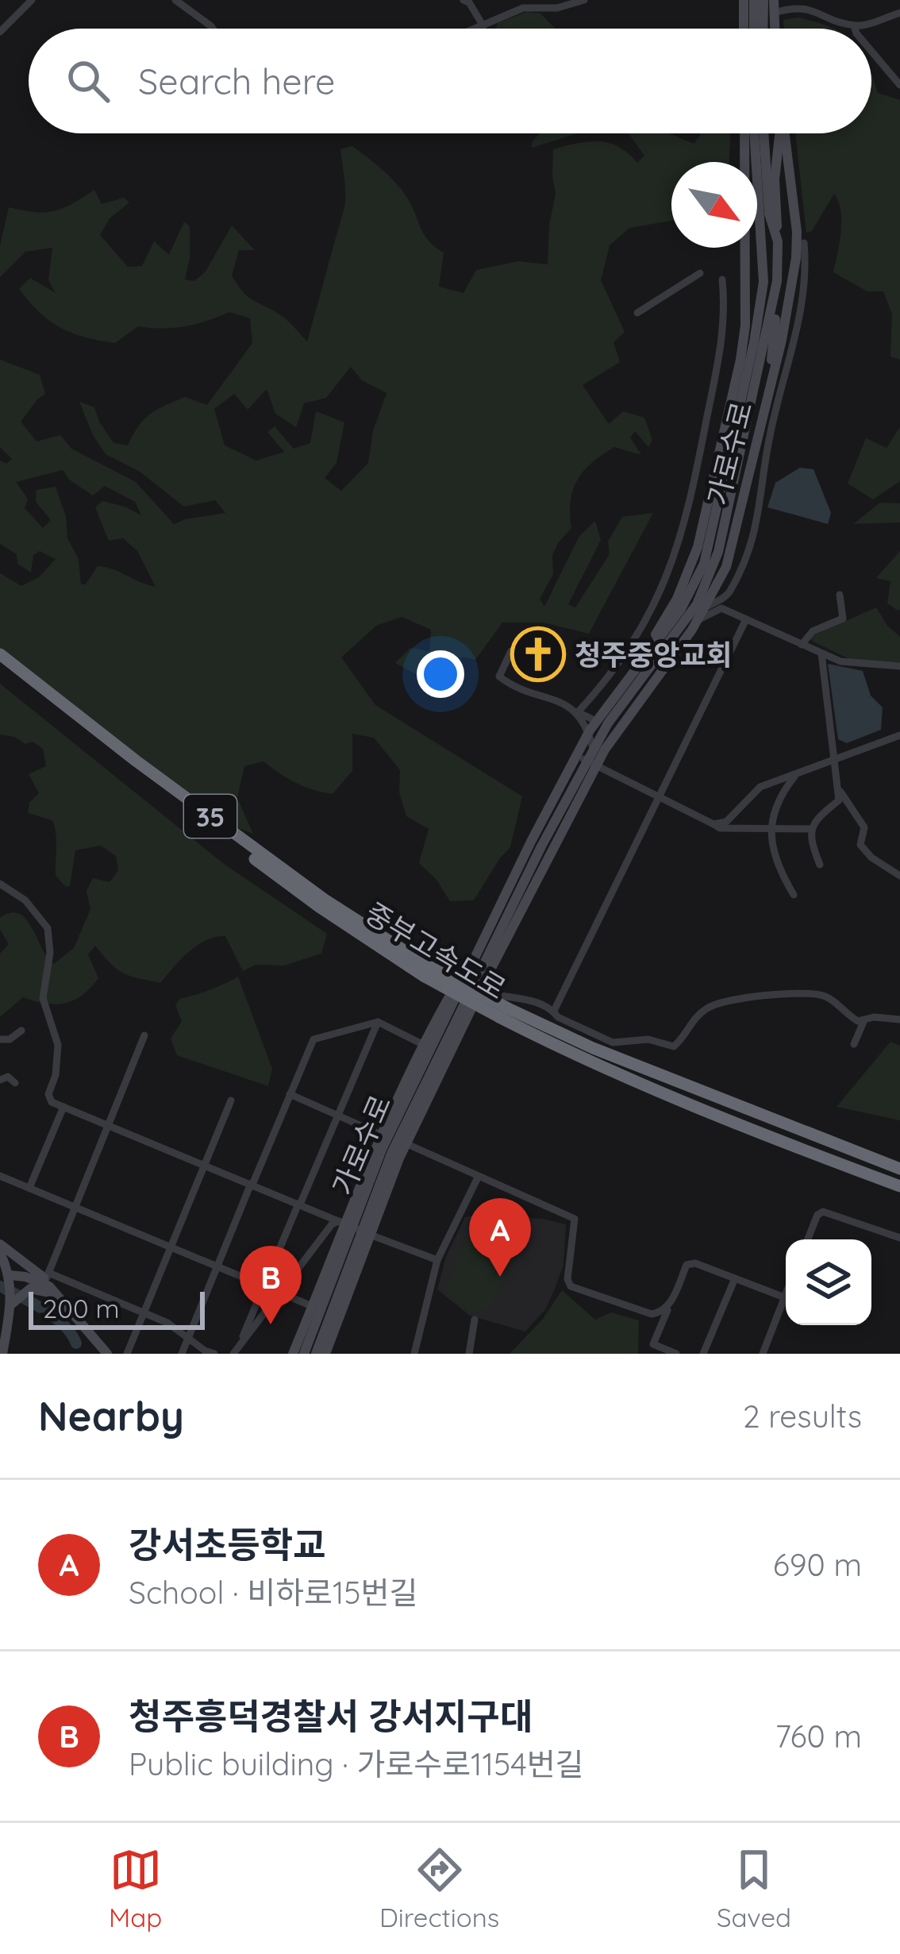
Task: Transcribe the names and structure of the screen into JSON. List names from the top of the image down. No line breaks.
{"streets":{"highway":["35","중부고속도로"],"main road":["가로수로"]},"places":{"church":["청주중앙교회"]},"scale_bar":"200 m","north":"bottom right","page":{"search":"Search here","pins":["A","B"],"scale":"200 m","heading":["Nearby","2 results"],"list":[{"mark":"A","name":"강서초등학교","note":"School · 비하로15번길","value":"690 m"},{"mark":"B","name":"청주흥덕경찰서 강서지구대","note":"Public building · 가로수로1154번길","value":"760 m"}],"nav":["Map","Directions","Saved"]}}
